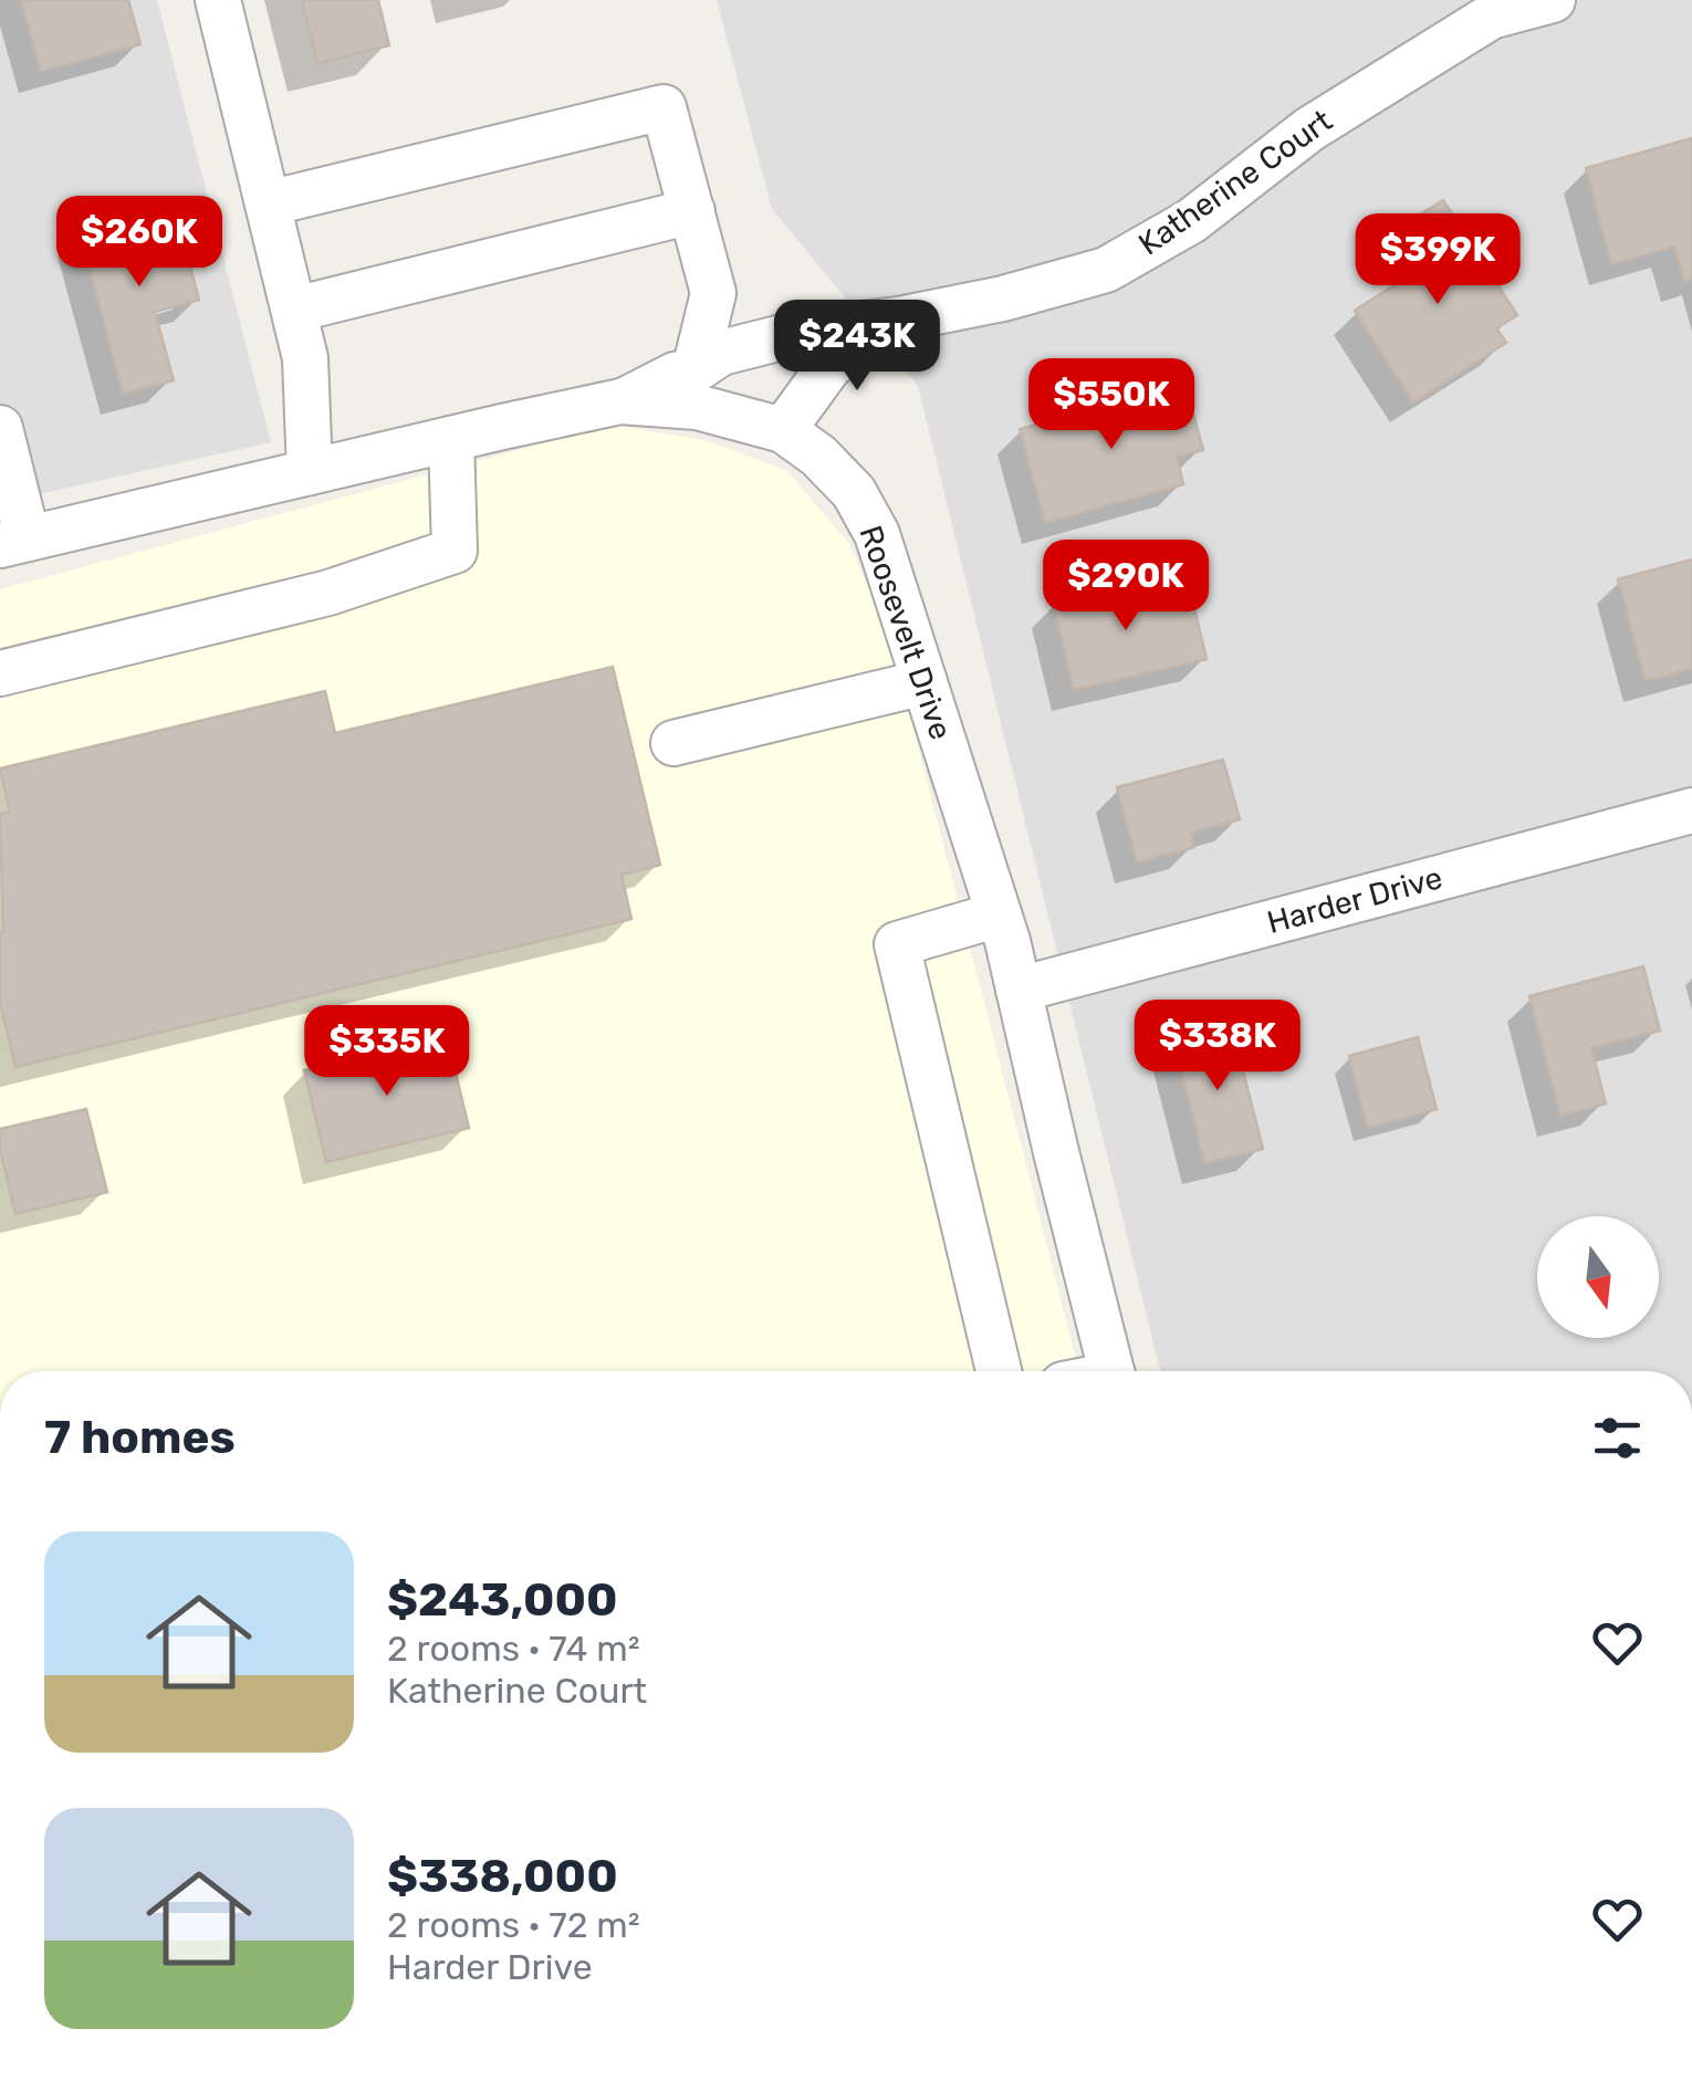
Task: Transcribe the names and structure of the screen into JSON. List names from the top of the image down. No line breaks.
{"streets":{"street":["Katherine Court","Roosevelt Drive","Harder Drive"]},"crossings":[["Katherine Court","Roosevelt Drive"],["Roosevelt Drive","Harder Drive"]],"north":"bottom","page":{"price":["$260K","$399K","$243K","$550K","$290K","$338K","$335K"],"heading":"7 homes","list":[{"name":"$243,000","note":"2 rooms · 74 m² · Katherine Court"},{"name":"$338,000","note":"2 rooms · 72 m² · Harder Drive"}]}}
